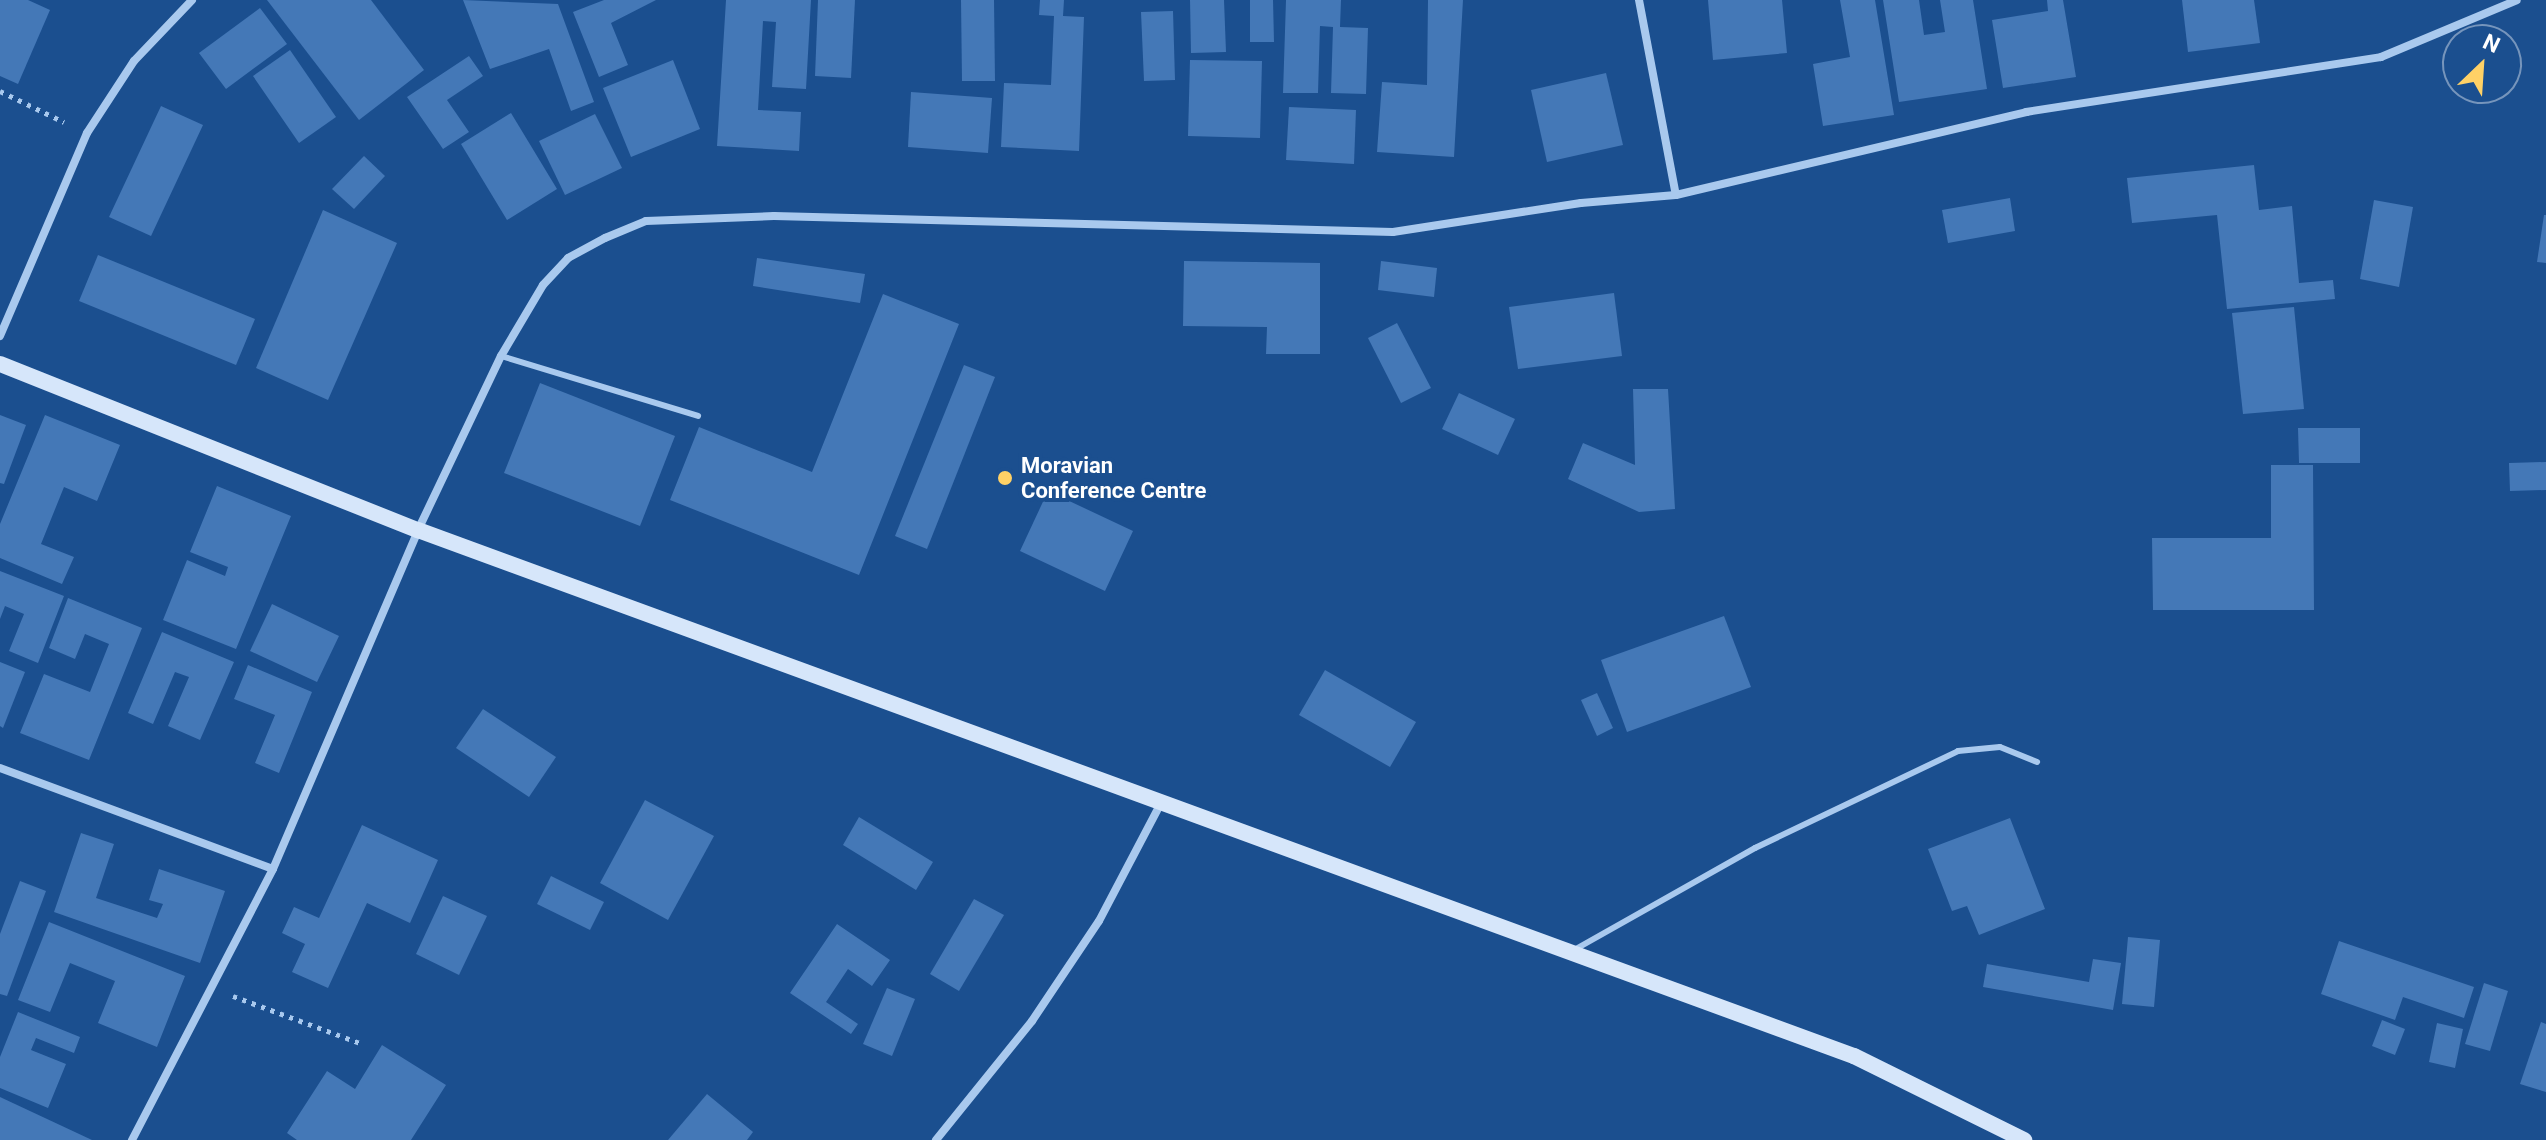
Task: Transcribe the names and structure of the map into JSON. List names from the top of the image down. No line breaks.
{"places":["Moravian Conference Centre"],"north":"top right"}
